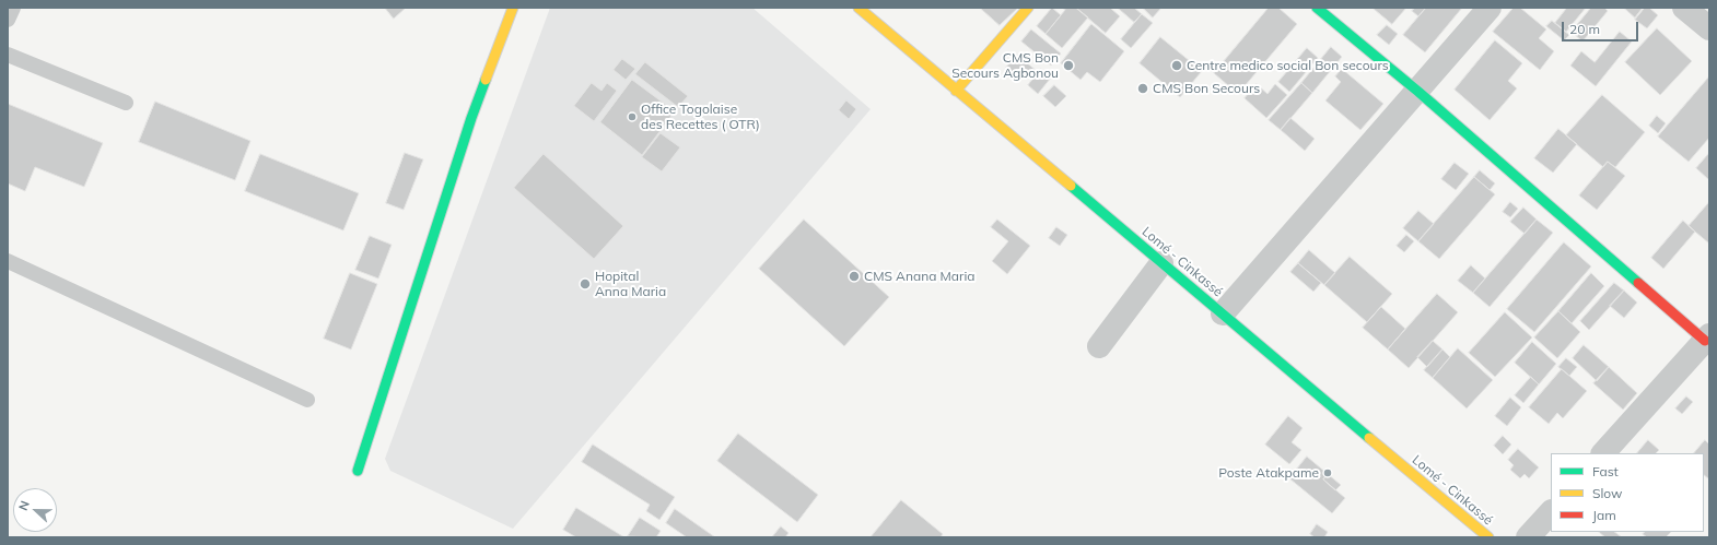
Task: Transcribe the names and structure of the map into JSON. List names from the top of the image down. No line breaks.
{"streets":{"main road":["Lomé - Cinkassé"]},"places":["CMS Bon Secours Agbonou","Centre medico social Bon secours","CMS Bon Secours","Office Togolaise des Recettes ( OTR)","CMS Anana Maria","Hopital Anna Maria","Poste Atakpame"],"legend":["Fast","Slow","Jam"],"scale_bar":"20 m","north":"left"}
